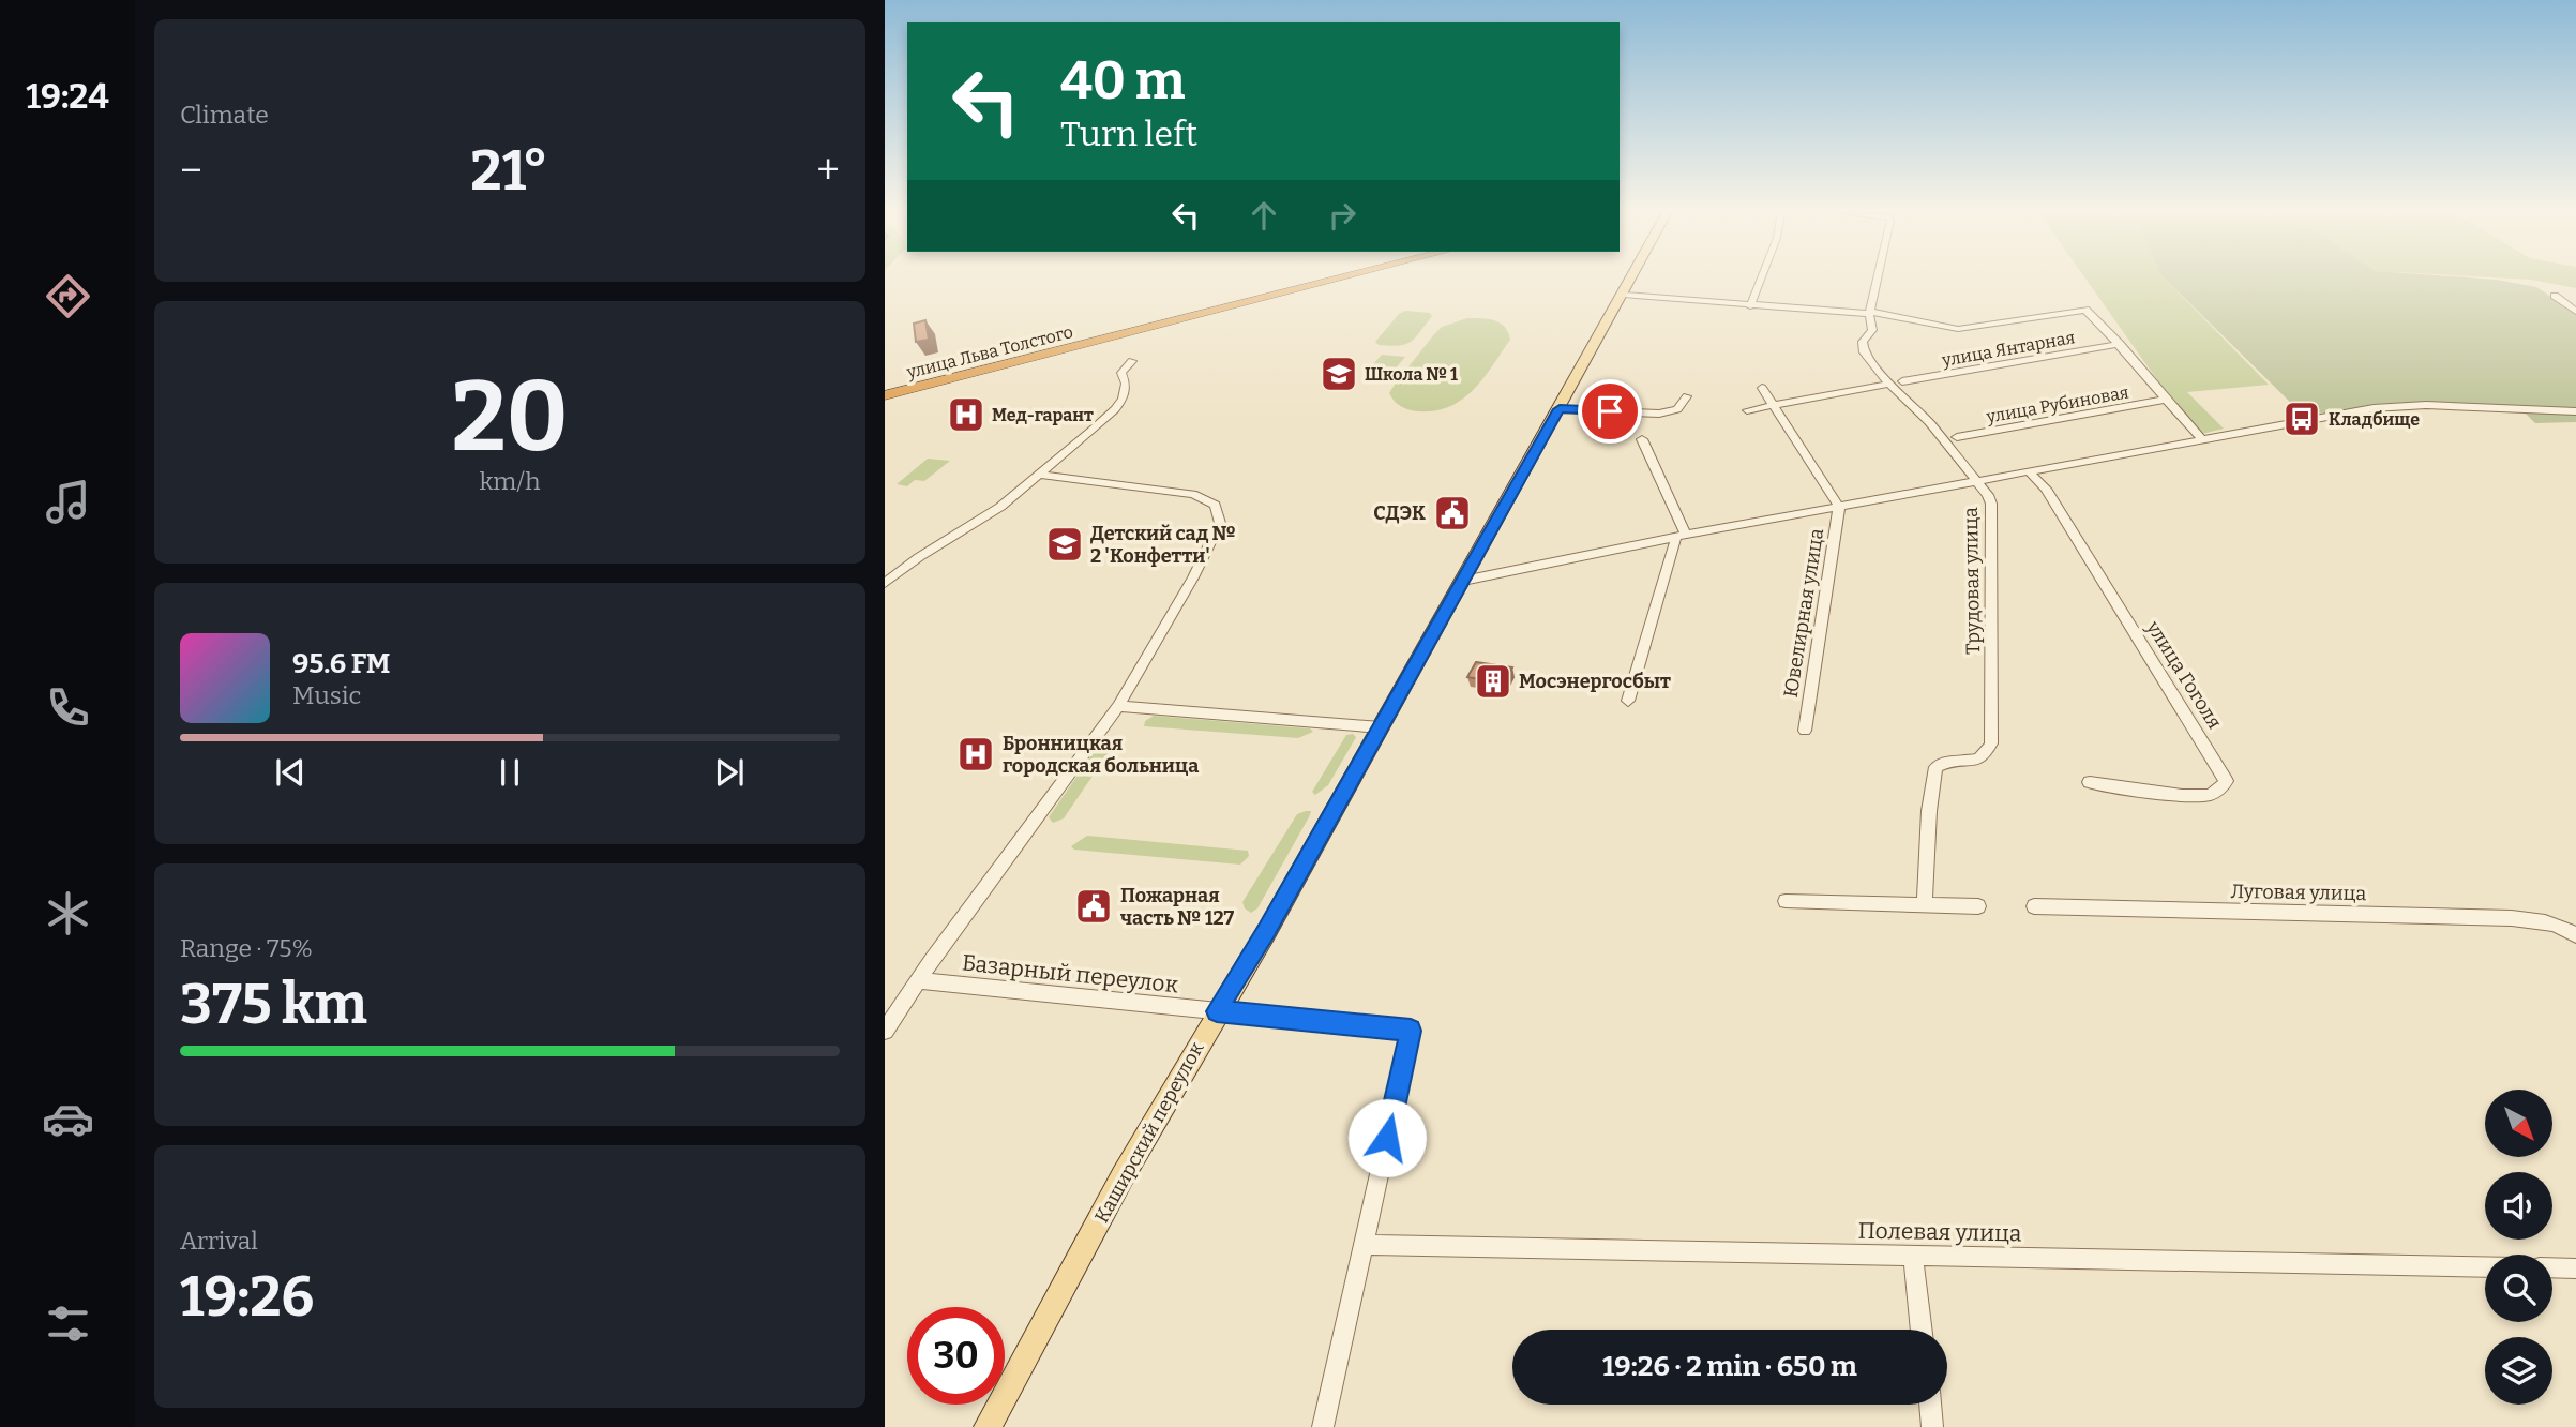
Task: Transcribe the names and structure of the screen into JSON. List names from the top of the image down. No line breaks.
{"streets":{"highway":["улица Льва Толстого"],"main road":["Каширский переулок"],"street":["улица Янтарная","улица Рубиновая","Трудовая улица","Ювелирная улица","улица Гоголя","Луговая улица","Базарный переулок","Полевая улица"]},"crossings":[["Базарный переулок","Каширский переулок"]],"places":{"school or university":["Школа № 1","Детский сад № 2 'Конфетти'"],"hospital":["Мед-гарант","Бронницкая городская больница"],"bus stop":["Кладбище"],"public building":["СДЭК","Пожарная часть № 127"],"building":["Мосэнергосбыт"]},"north":"bottom right","page":{"tabs":"19:24","tile":["Climate",["20","km/h"],["Range · 75%","375 km"],["Arrival","19:26"]],"turn":["40 m","Turn left"],"heat":["−","21°","+"],"song":["95.6 FM","Music"],"limit":"30","trip":"19:26 · 2 min · 650 m"}}
